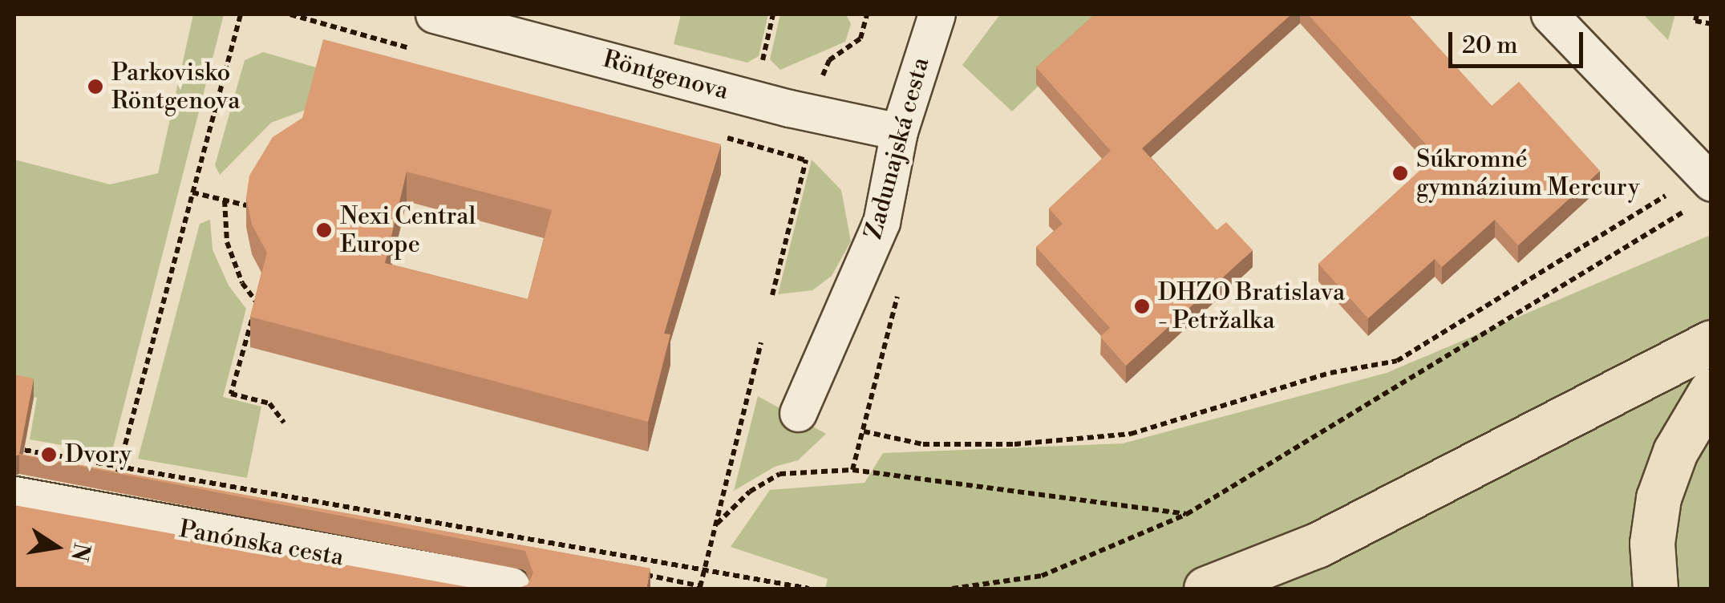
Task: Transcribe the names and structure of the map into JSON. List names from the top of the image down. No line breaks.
{"streets":{"main road":["Panónska cesta"],"street":["Röntgenova","Zadunajská cesta"]},"crossings":[["Röntgenova","Zadunajská cesta"]],"places":["Parkovisko Röntgenova","Súkromné gymnázium Mercury","Nexi Central Europe","DHZO Bratislava - Petržalka","Dvory"],"scale_bar":"20 m","north":"right"}
